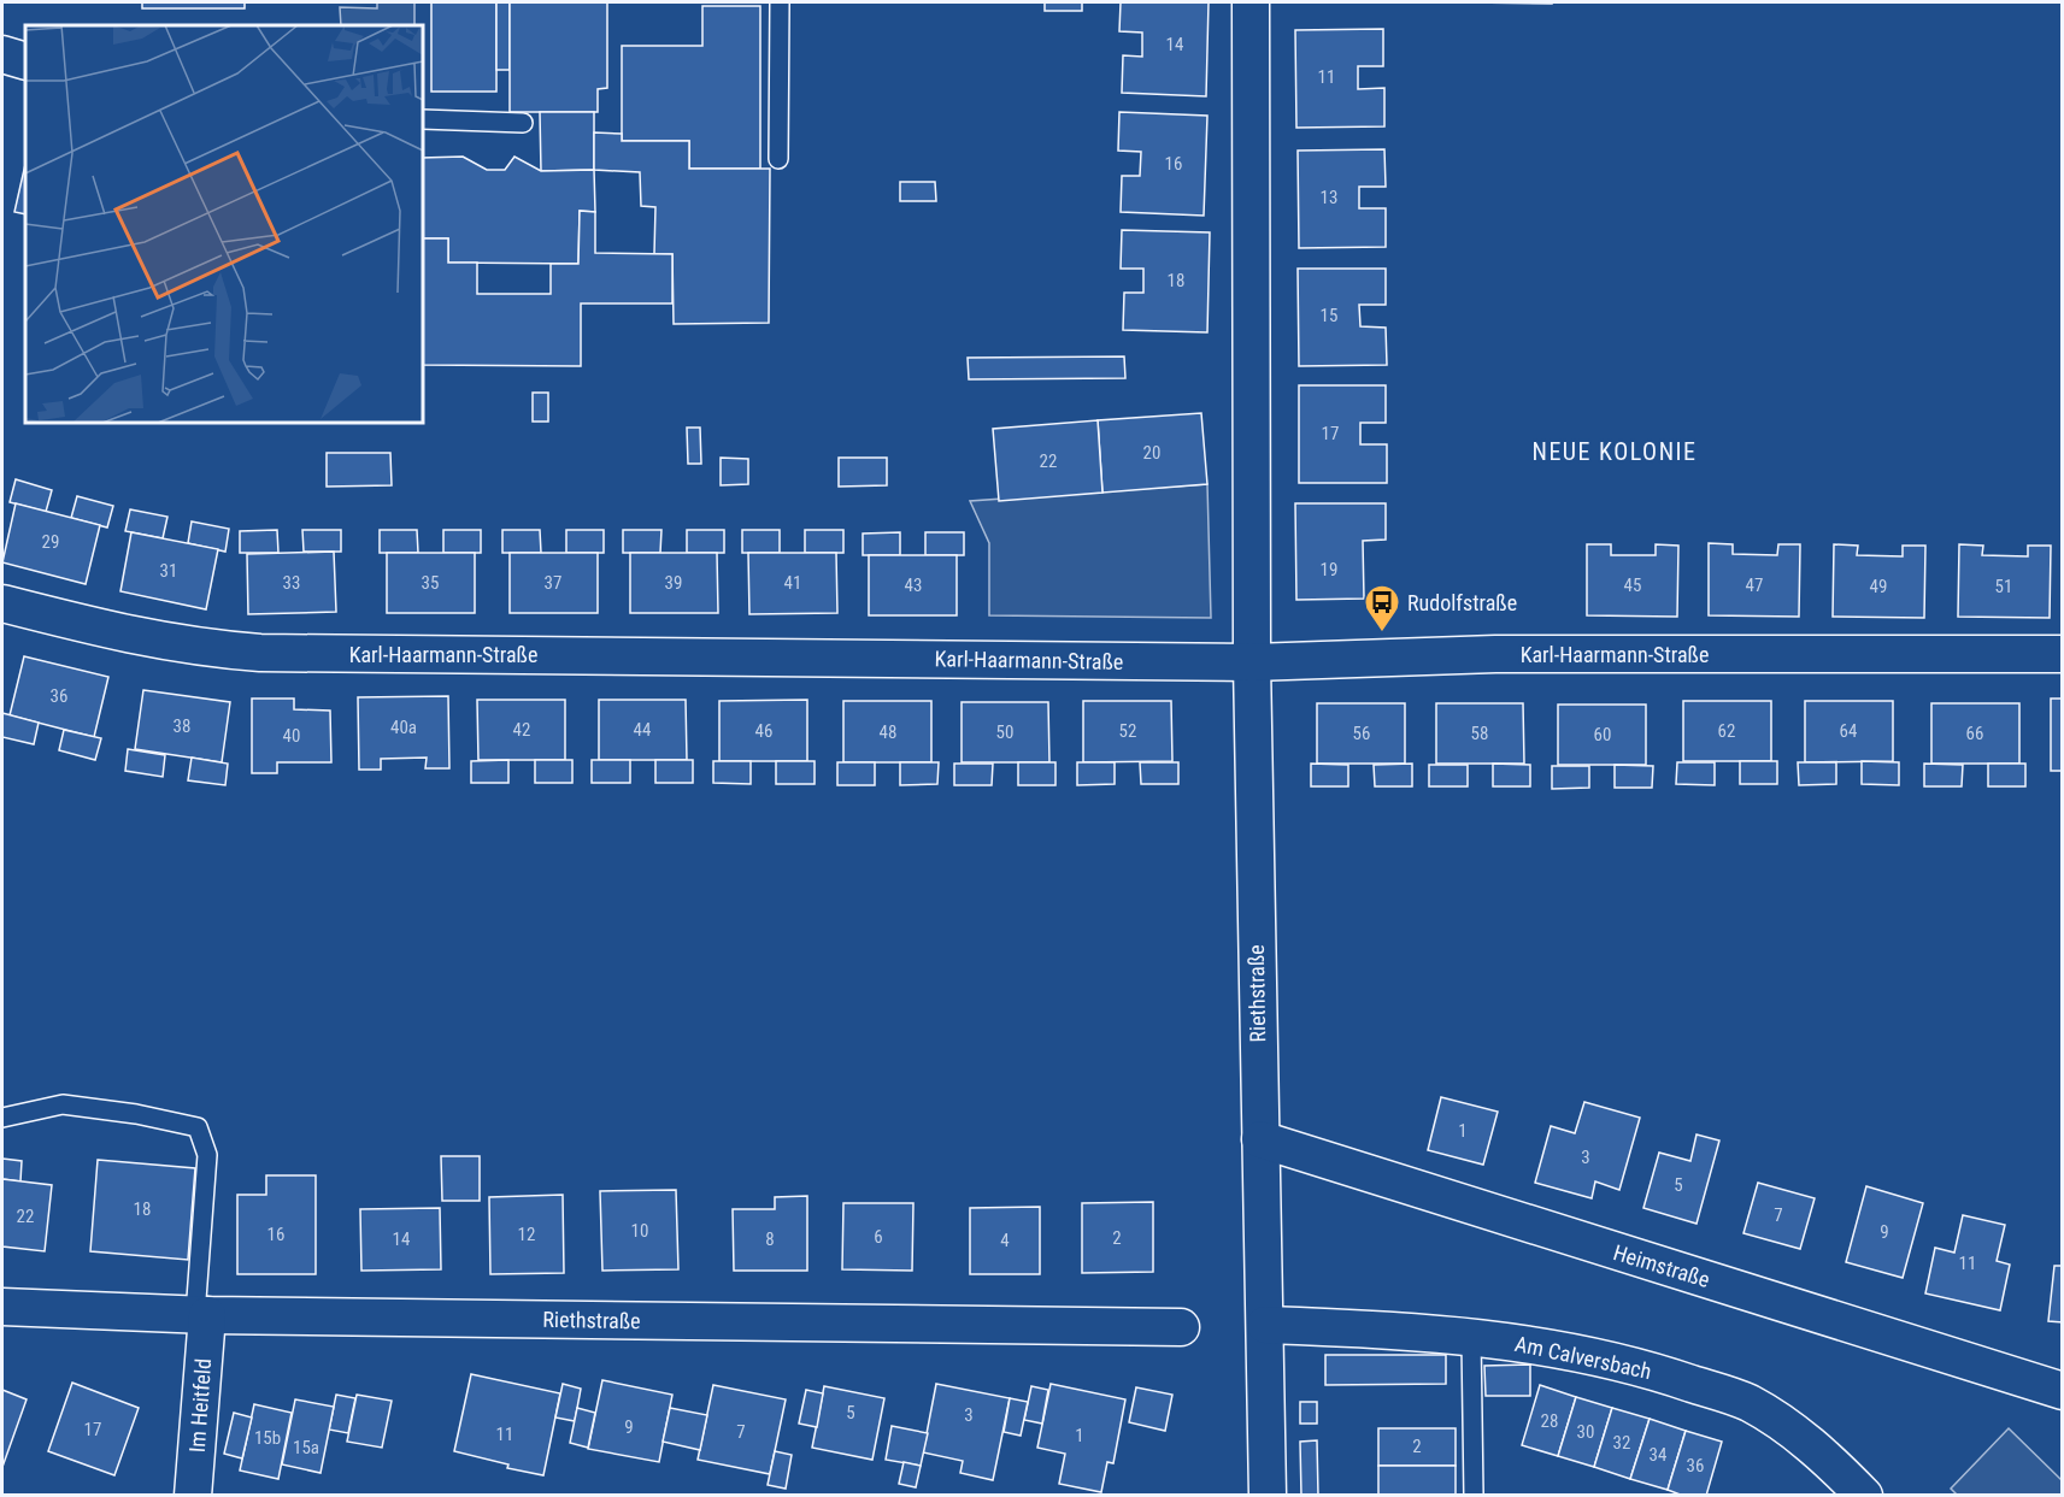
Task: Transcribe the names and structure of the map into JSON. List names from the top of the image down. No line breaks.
{"streets":{"street":["Karl-Haarmann-Straße","Riethstraße","Heimstraße","Am Calversbach","Im Heitfeld"]},"crossings":[["Karl-Haarmann-Straße","Riethstraße"],["Riethstraße","Heimstraße"],["Riethstraße","Am Calversbach"],["Riethstraße","Im Heitfeld"]],"districts":["NEUE KOLONIE"],"places":{"bus stop":["Rudolfstraße"]},"house_numbers":["14","11","16","13","18","15","17","20","22","29","19","31","33","35","37","39","41","43","45","47","49","51","36","38","40a","42","44","46","52","62","64","48","50","56","58","66","60","40","1","3","5","18","7","22","10","9","16","12","6","2","14","8","4","11","5","3","28","9","17","7","30","11","1","15b","32","2","15a","34","36"]}
